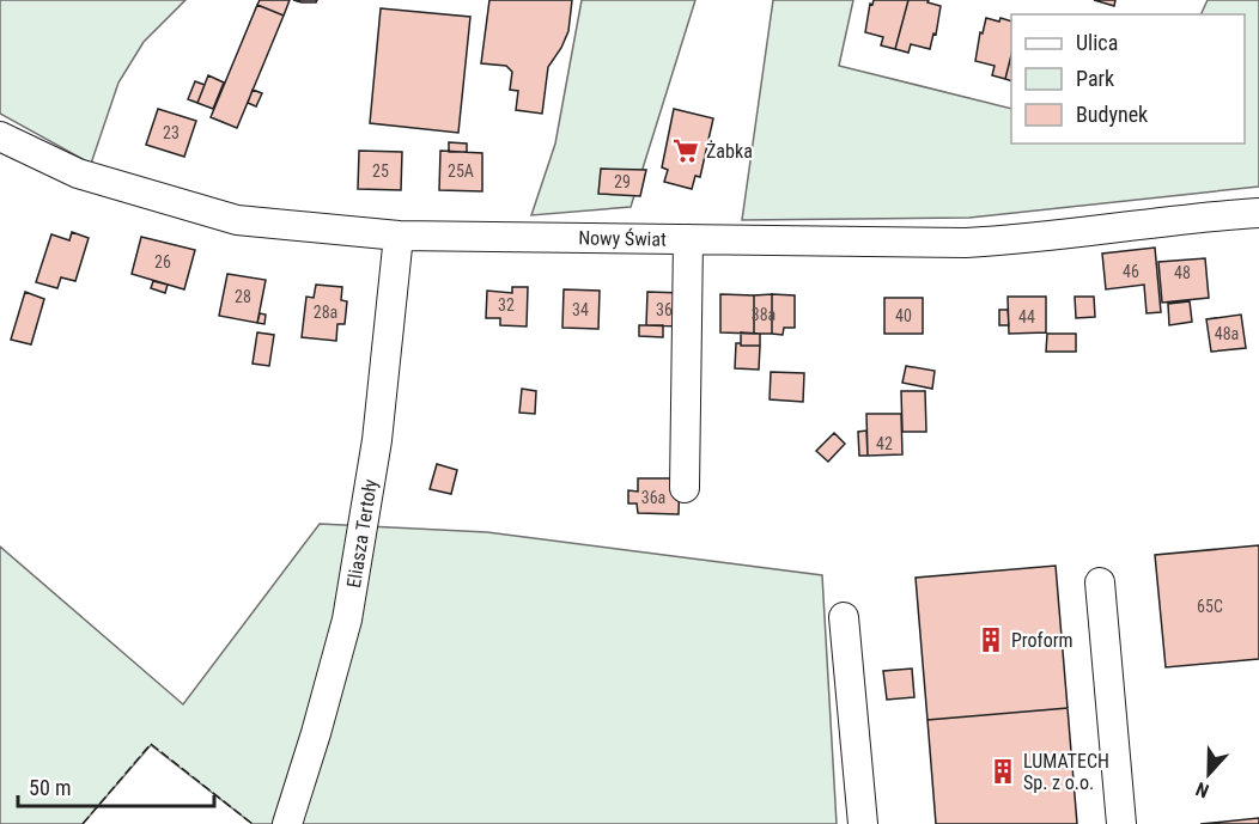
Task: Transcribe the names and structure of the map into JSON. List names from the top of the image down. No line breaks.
{"streets":{"street":["Nowy Świat","Eliasza Tertoły"]},"crossings":[["Nowy Świat","Eliasza Tertoły"]],"places":{"supermarket":["Żabka"],"building":["Proform","LUMATECH Sp. z o.o."]},"house_numbers":["23","25","25A","29","26","46","48","28","32","34","36","28a","38a","40","44","48a","42","36a","65C"],"legend":["Ulica","Park","Budynek"],"scale_bar":"50 m","north":"bottom"}
